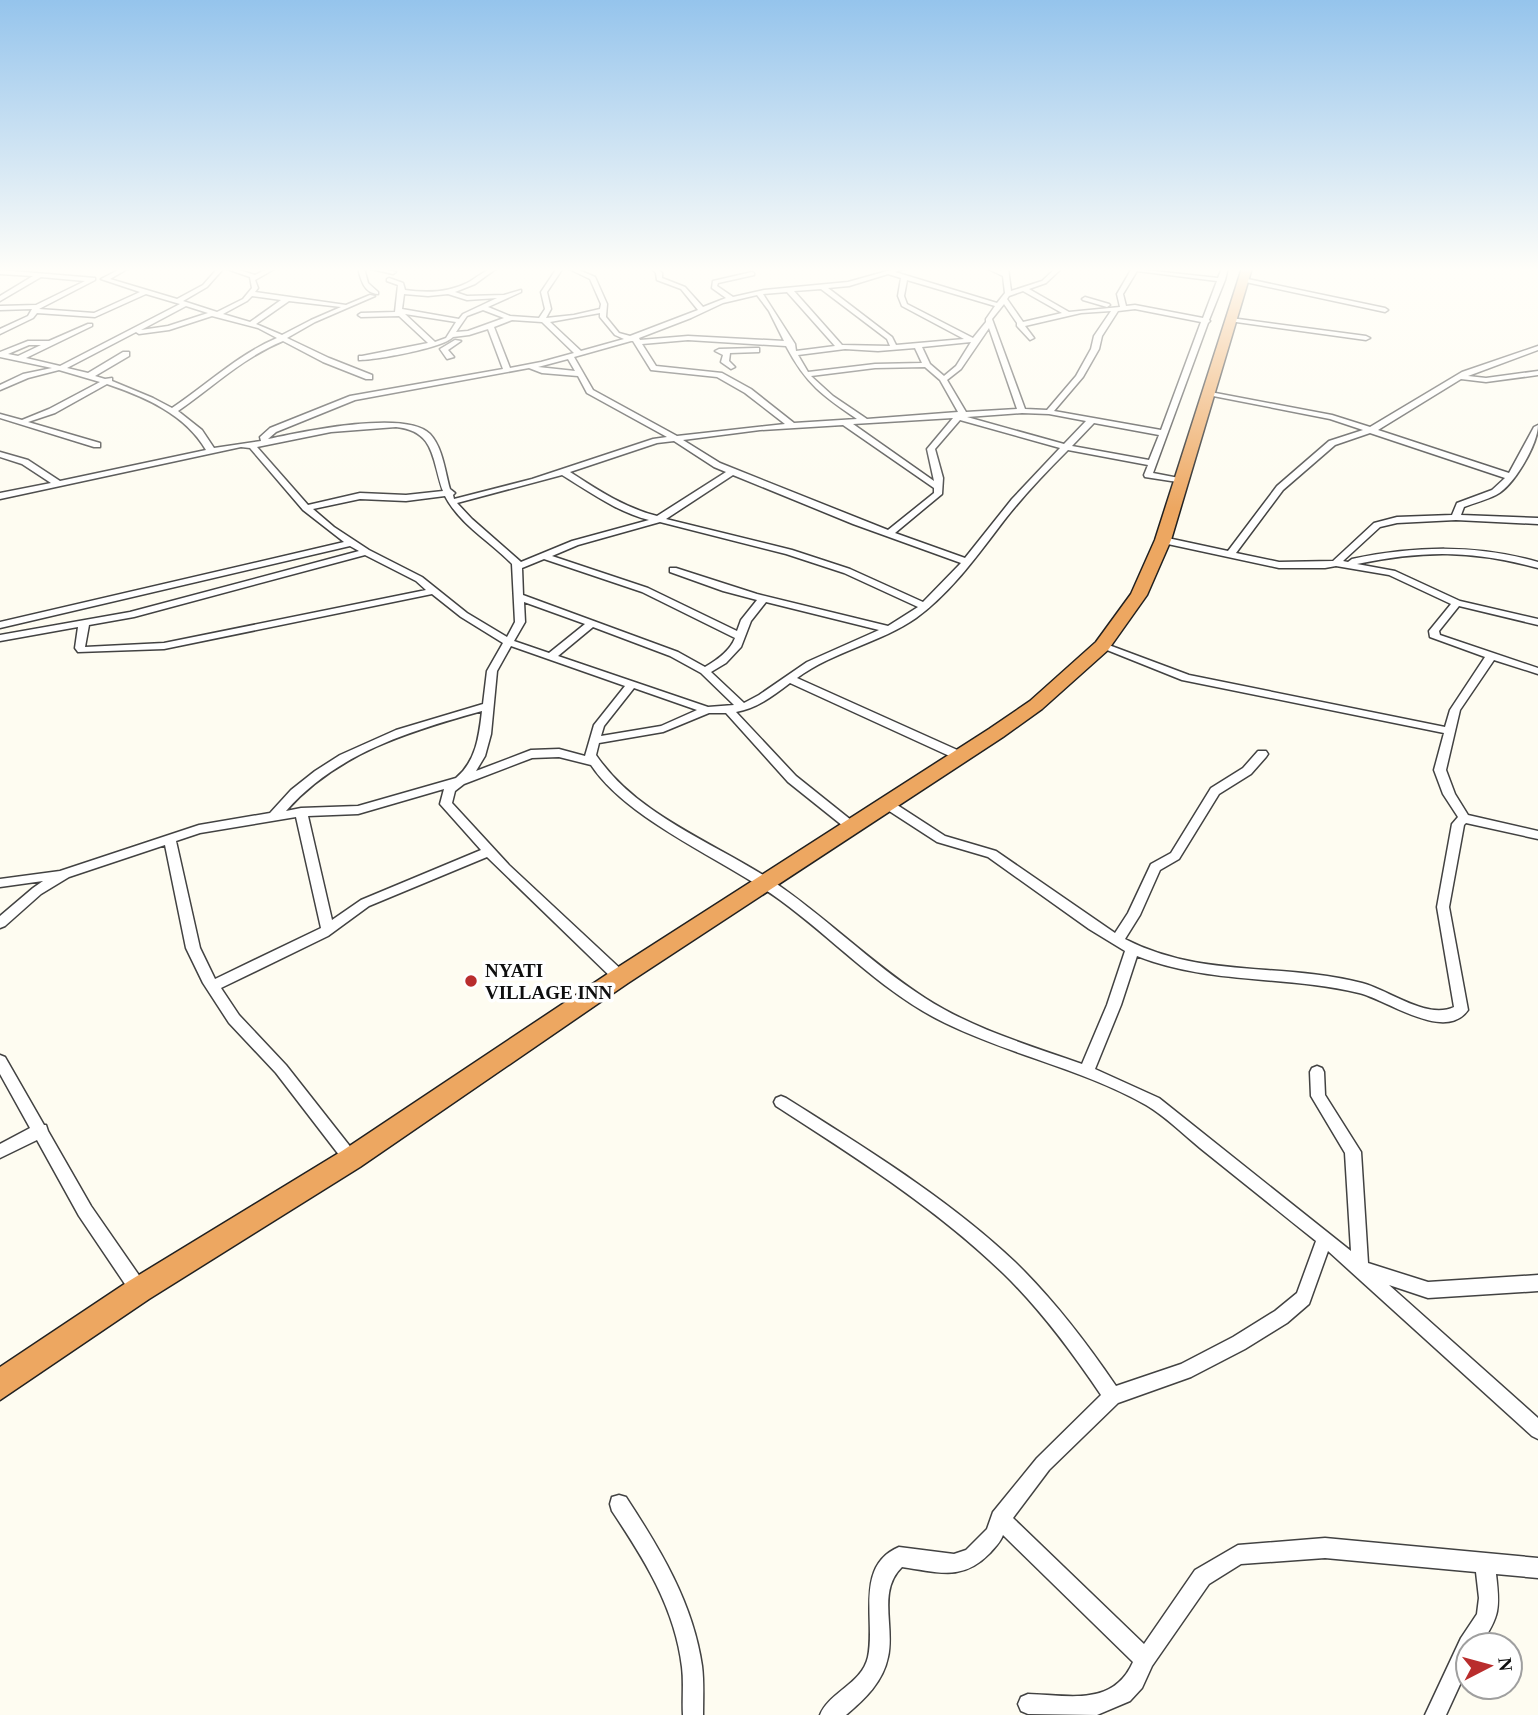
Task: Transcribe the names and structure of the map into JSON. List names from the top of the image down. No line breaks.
{"places":["NYATI VILLAGE INN"],"north":"right"}
